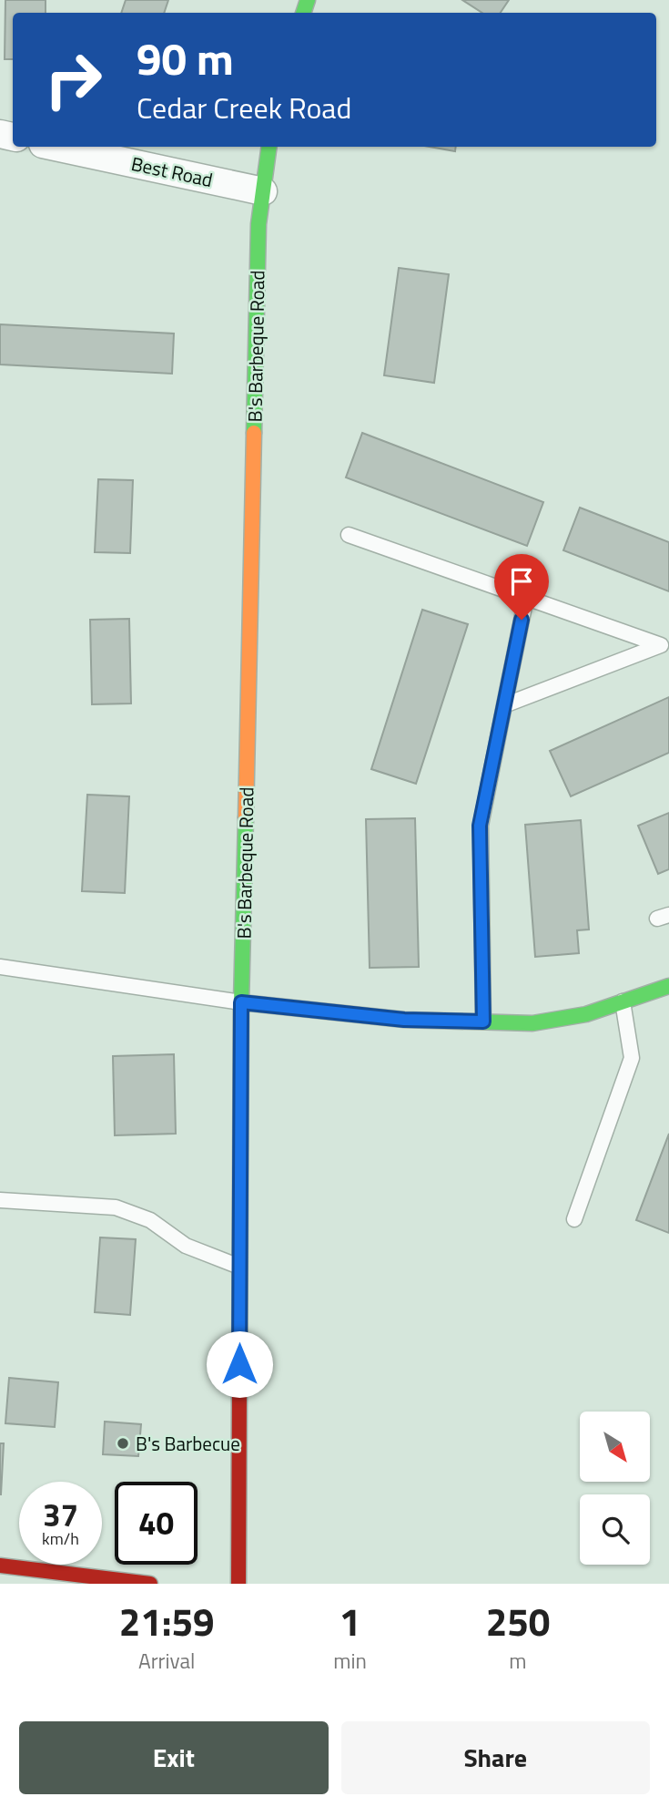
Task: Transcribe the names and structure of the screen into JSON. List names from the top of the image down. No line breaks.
{"streets":{"street":["Best Road","B's Barbeque Road"]},"crossings":[["Best Road","B's Barbeque Road"]],"places":["B's Barbecue"],"north":"bottom right","page":{"turn":["90 m","Cedar Creek Road"],"speed":"37 km/h","limit":"40","eta":["21:59","Arrival","1","min","250","m"],"buttons":["Exit","Share"]}}
